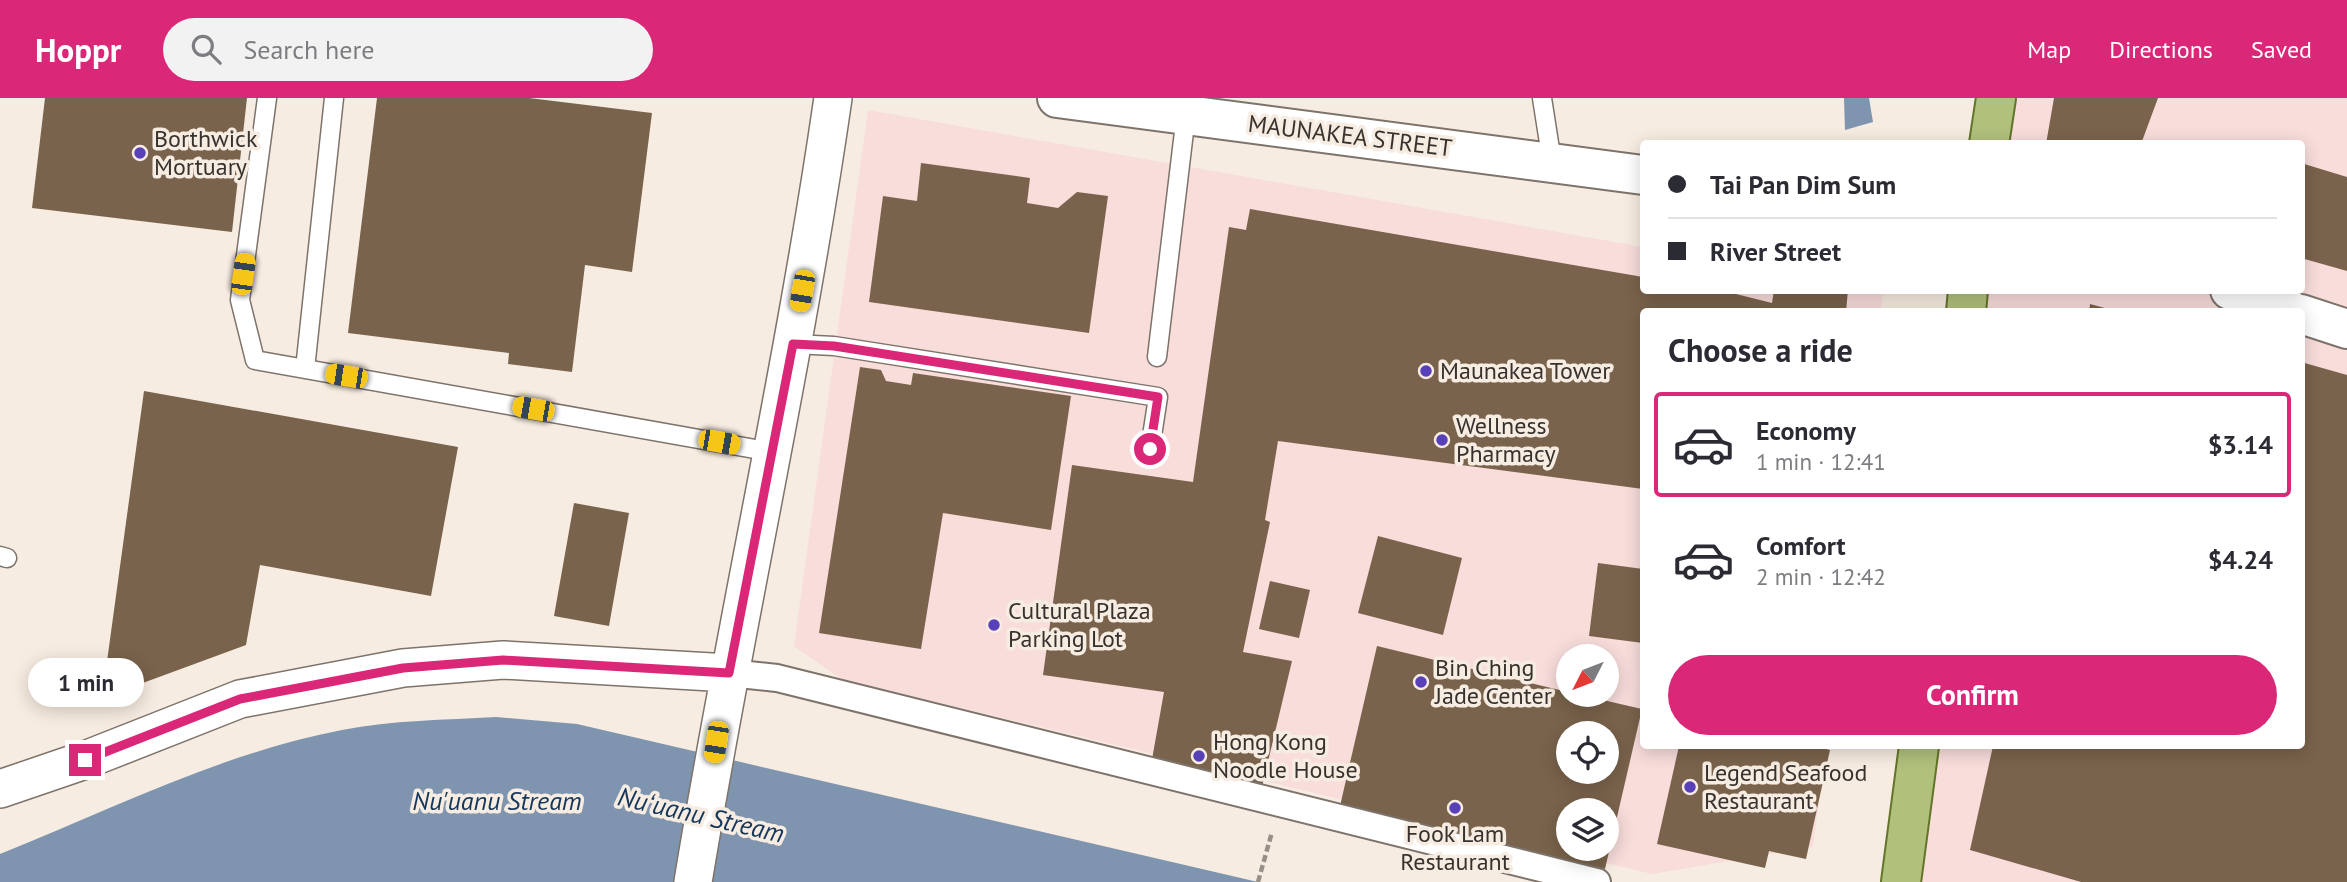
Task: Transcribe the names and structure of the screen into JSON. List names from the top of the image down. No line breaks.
{"streets":{"street":["MAUNAKEA STREET"]},"water":["Nu'uanu Stream","Nuʻuanu Stream"],"places":["Borthwick Mortuary","Maunakea Tower","Wellness Pharmacy","Cultural Plaza Parking Lot","Bin Ching Jade Center","Hong Kong Noodle House","Legend Seafood Restaurant","Fook Lam Restaurant"],"north":"bottom left","page":{"header":"Hoppr","search":"Search here","nav":["Map","Directions","Saved"],"banner":["Tai Pan Dim Sum","River Street"],"heading":"Choose a ride","list":[{"name":"Economy","note":"1 min · 12:41","value":"$3.14"},{"name":"Comfort","note":"2 min · 12:42","value":"$4.24"}],"buttons":"Confirm","bubble":"1 min"}}
